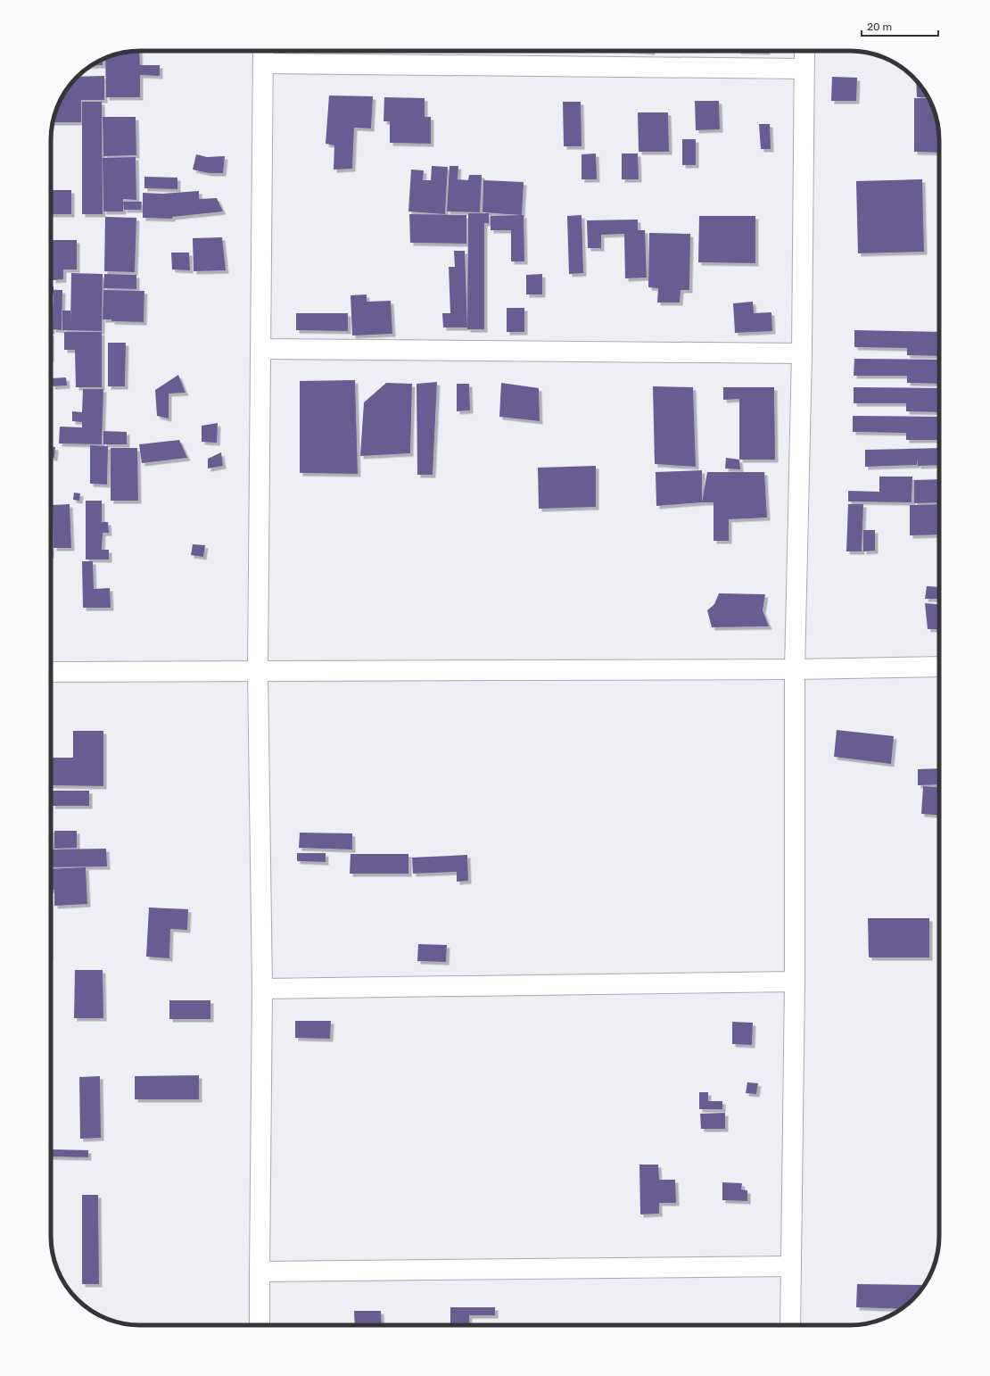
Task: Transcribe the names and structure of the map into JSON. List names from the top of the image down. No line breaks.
{"scale_bar":"20 m"}
